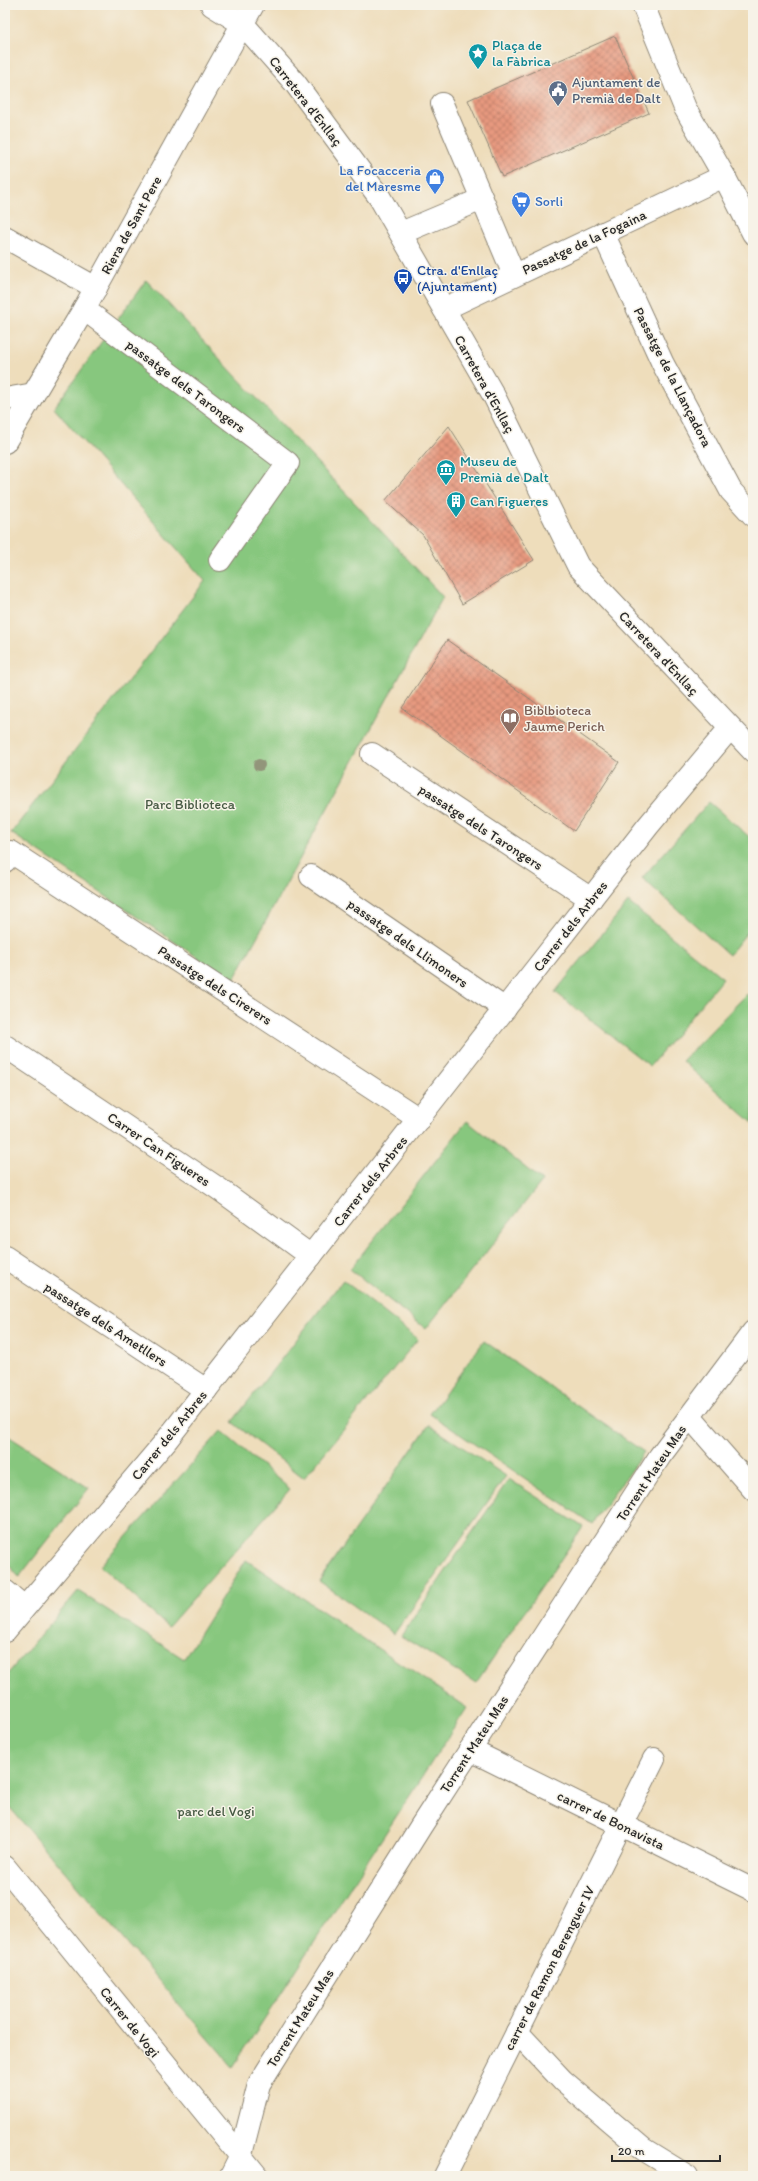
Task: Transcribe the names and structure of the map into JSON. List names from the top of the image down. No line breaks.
{"streets":{"street":["Carretera d'Enllaç","Riera de Sant Pere","Passatge de la Fogaina","Passatge de la Llançadora","passatge dels Tarongers","Carrer dels Arbres","passatge dels Llimoners","Passatge dels Cirerers","Carrer Can Figueres","passatge dels Ametllers","Torrent Mateu Mas","carrer de Bonavista","carrer de Ramon Berenguer IV","Carrer de Vogi"]},"crossings":[["Carretera d'Enllaç","Riera de Sant Pere"],["Carretera d'Enllaç","Passatge de la Fogaina"],["Carretera d'Enllaç","Carrer dels Arbres"],["Riera de Sant Pere","passatge dels Tarongers"],["Passatge de la Fogaina","Passatge de la Llançadora"],["passatge dels Tarongers","Carrer dels Arbres"],["Carrer dels Arbres","passatge dels Llimoners"],["Carrer dels Arbres","Passatge dels Cirerers"],["Carrer dels Arbres","Carrer Can Figueres"],["Carrer dels Arbres","passatge dels Ametllers"],["Torrent Mateu Mas","carrer de Bonavista"],["Torrent Mateu Mas","Carrer de Vogi"],["carrer de Bonavista","carrer de Ramon Berenguer IV"]],"parks":["Parc Biblioteca","parc del Vogi"],"places":{"place":["Plaça de la Fàbrica"],"public building":["Ajuntament de Premià de Dalt"],"shop":["La Focacceria del Maresme"],"supermarket":["Sorli"],"bus stop":["Ctra. d'Enllaç (Ajuntament)"],"museum":["Museu de Premià de Dalt"],"building":["Can Figueres"],"library":["Biblbioteca Jaume Perich"]},"scale_bar":"20 m"}
